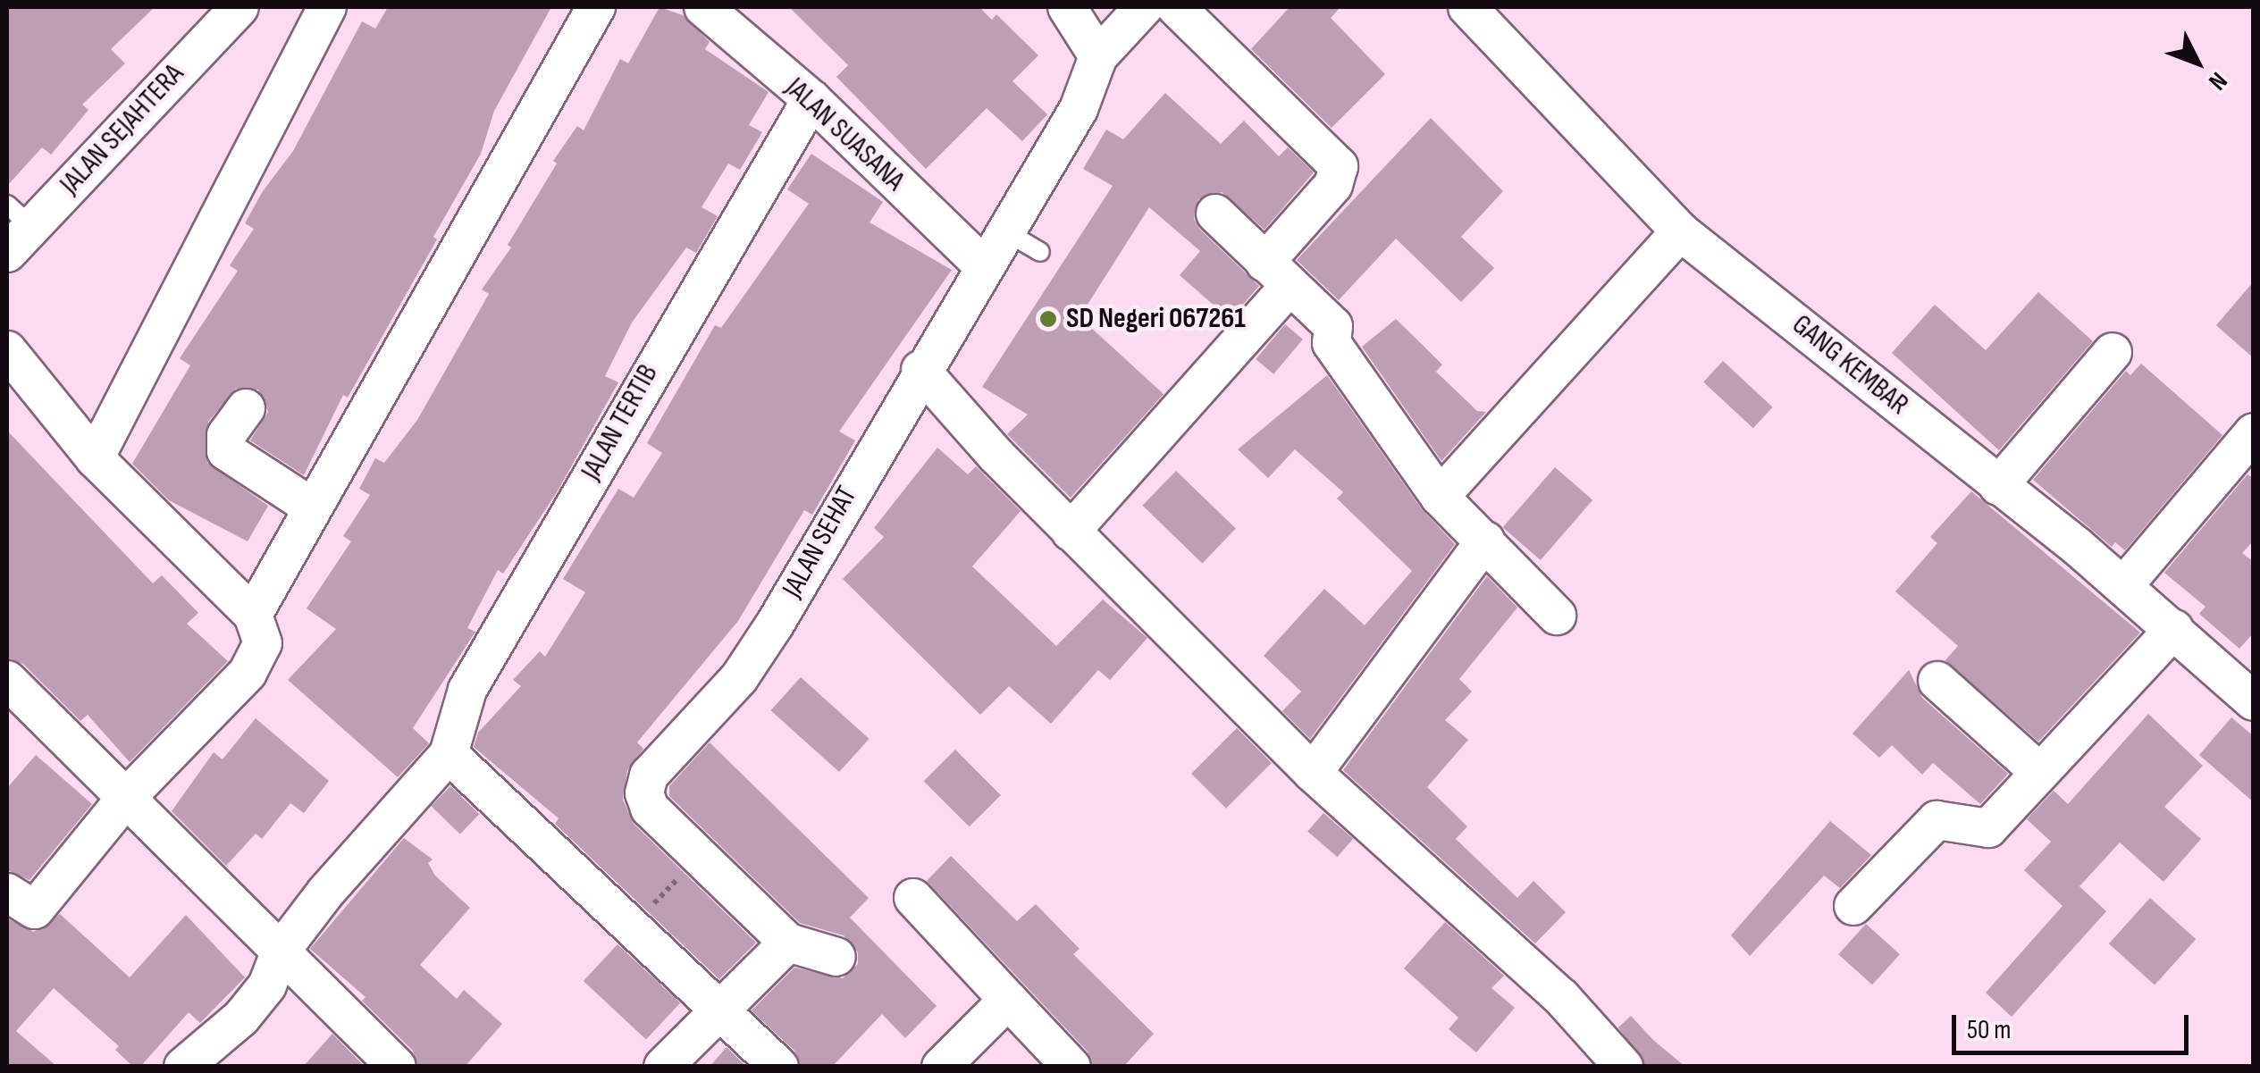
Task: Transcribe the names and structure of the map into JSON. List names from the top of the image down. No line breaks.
{"streets":{"street":["JALAN SEJAHTERA","JALAN SUASANA","GANG KEMBAR","JALAN TERTIB","JALAN SEHAT"]},"crossings":[["JALAN SUASANA","JALAN TERTIB"],["JALAN SUASANA","JALAN SEHAT"]],"places":["SD Negeri 067261"],"scale_bar":"50 m","north":"bottom right"}
